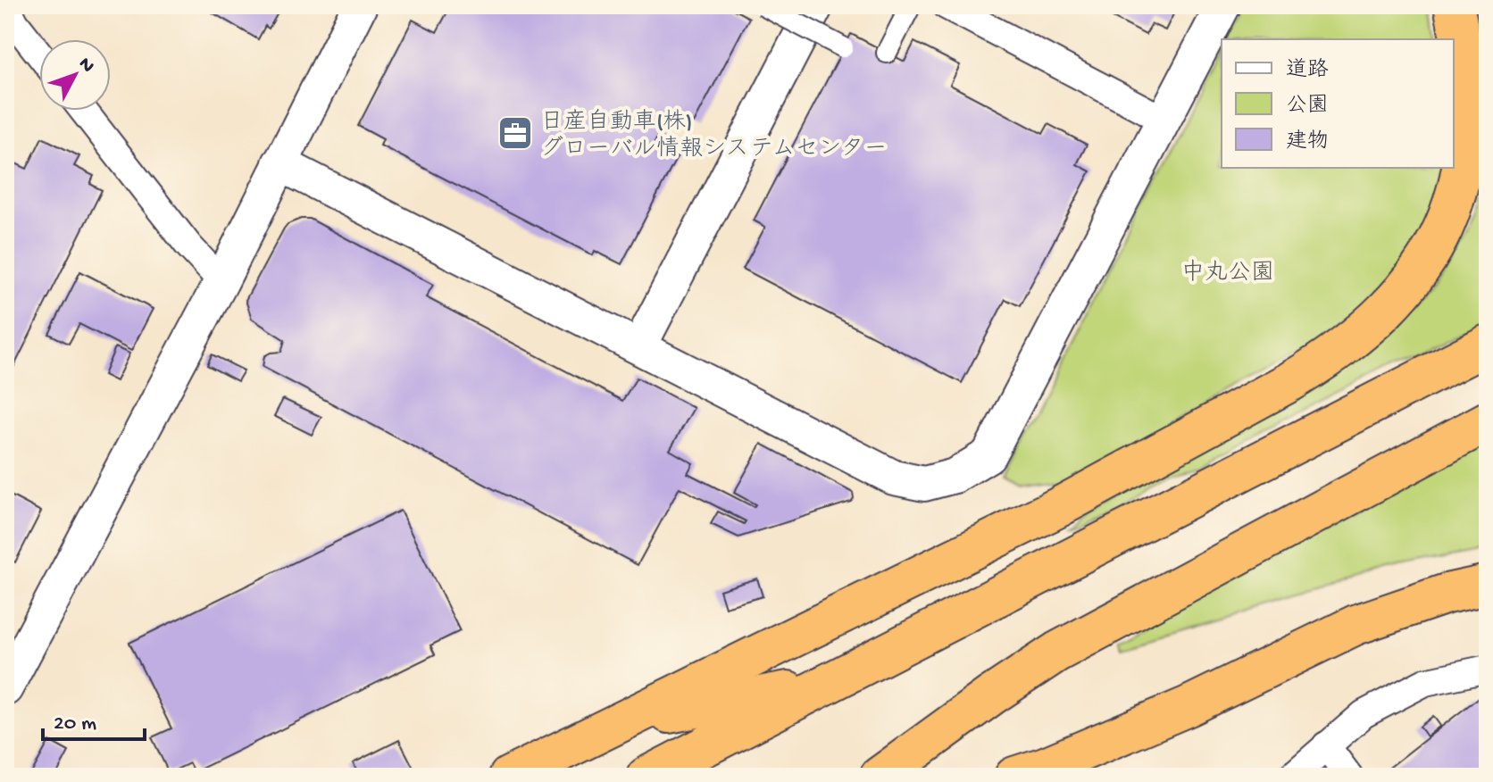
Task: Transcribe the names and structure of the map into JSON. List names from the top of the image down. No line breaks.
{"parks":["中丸公園"],"places":{"office":["日産自動車(株) グローバル情報システムセンター"]},"legend":["道路","公園","建物"],"scale_bar":"20 m","north":"top right"}
